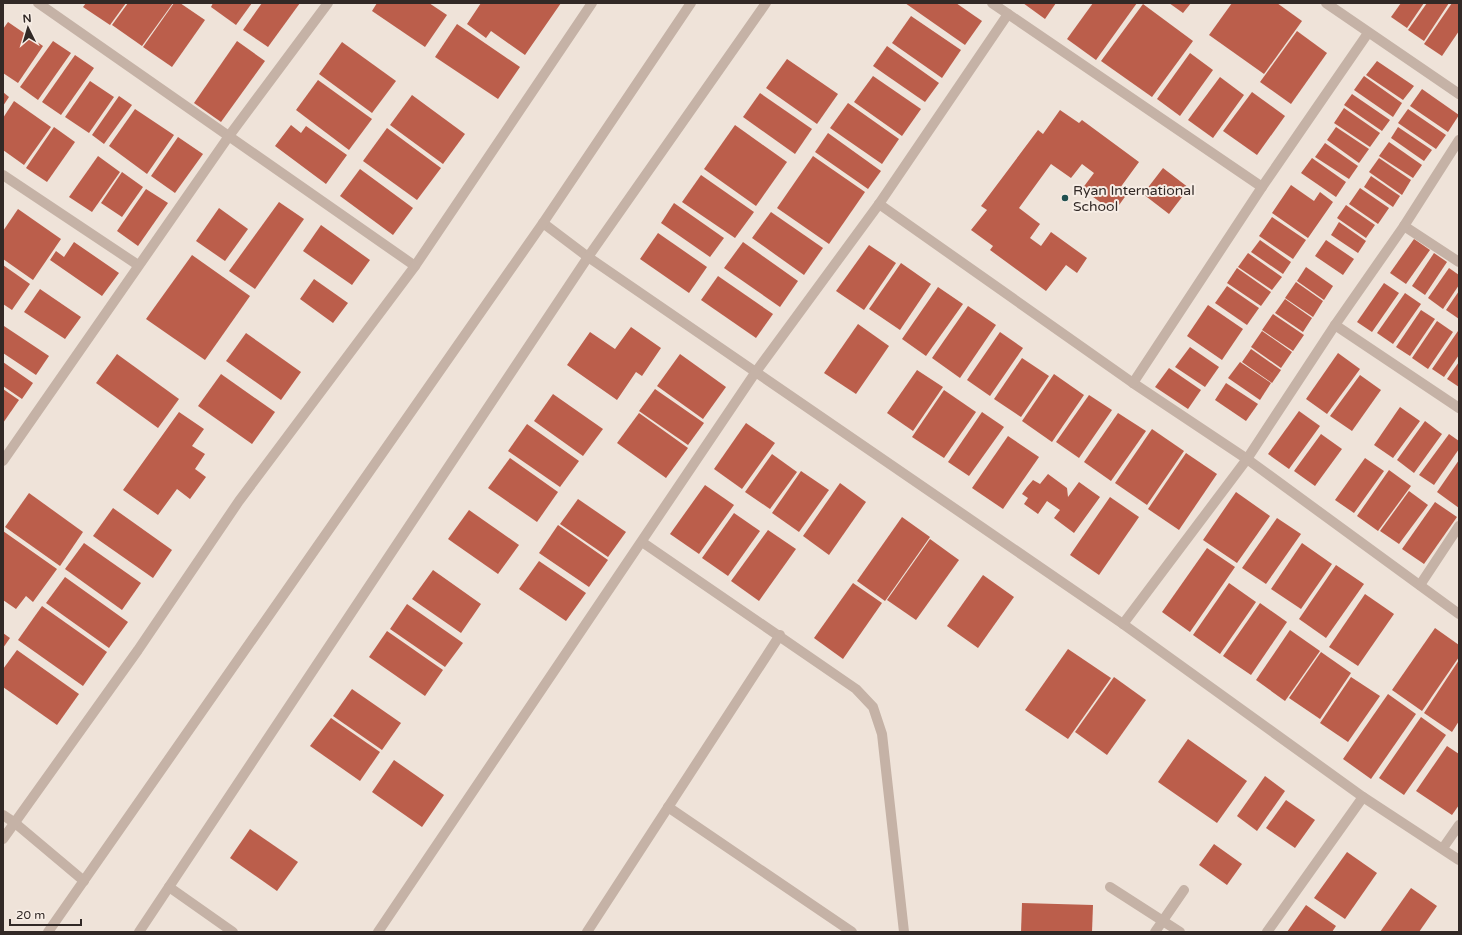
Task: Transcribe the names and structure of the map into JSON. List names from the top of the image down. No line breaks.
{"places":["Ryan International School"],"scale_bar":"20 m","north":"top"}
